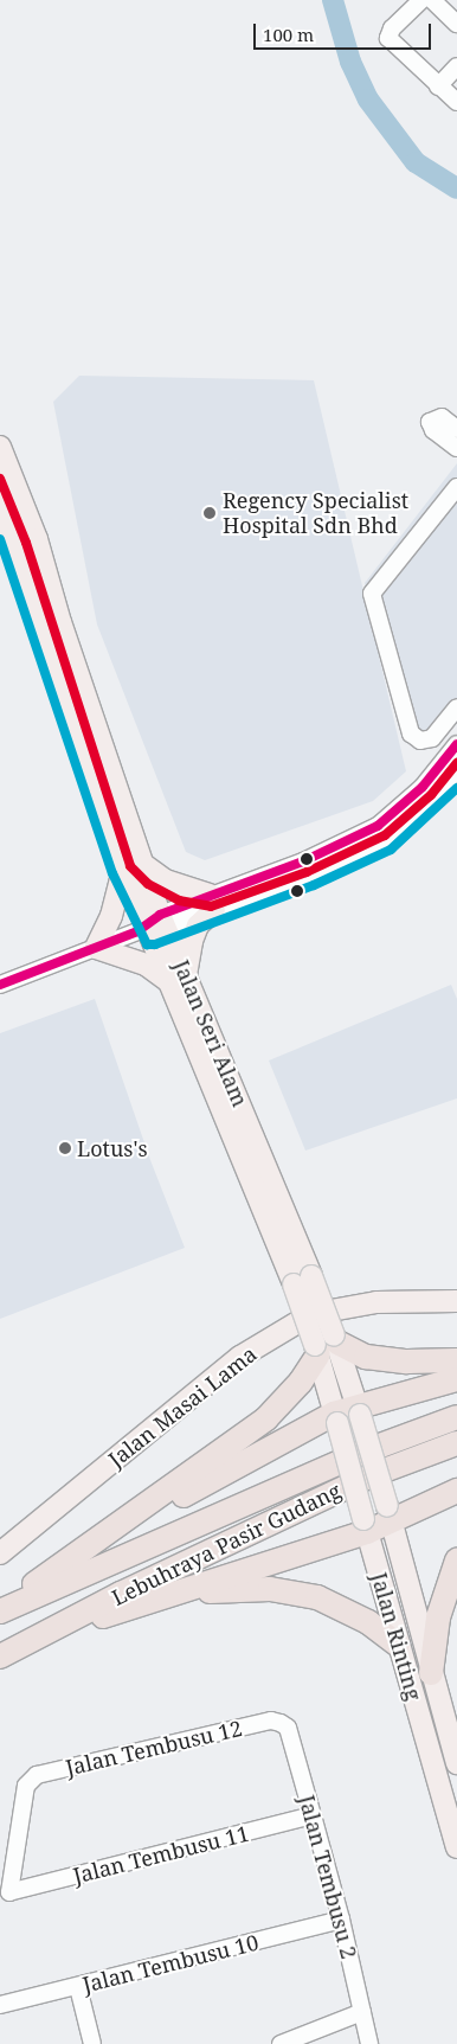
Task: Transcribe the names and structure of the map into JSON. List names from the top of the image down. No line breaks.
{"streets":{"highway":["Lebuhraya Pasir Gudang"],"main road":["Jalan Seri Alam","Jalan Masai Lama","Jalan Rinting"],"street":["Jalan Tembusu 12","Jalan Tembusu 11","Jalan Tembusu 2","Jalan Tembusu 10"]},"crossings":[["Jalan Seri Alam","Jalan Rinting"],["Jalan Tembusu 12","Jalan Tembusu 11"],["Jalan Tembusu 12","Jalan Tembusu 2"],["Jalan Tembusu 11","Jalan Tembusu 2"],["Jalan Tembusu 2","Jalan Tembusu 10"]],"places":["Regency Specialist Hospital Sdn Bhd","Lotus's"],"scale_bar":"100 m"}
